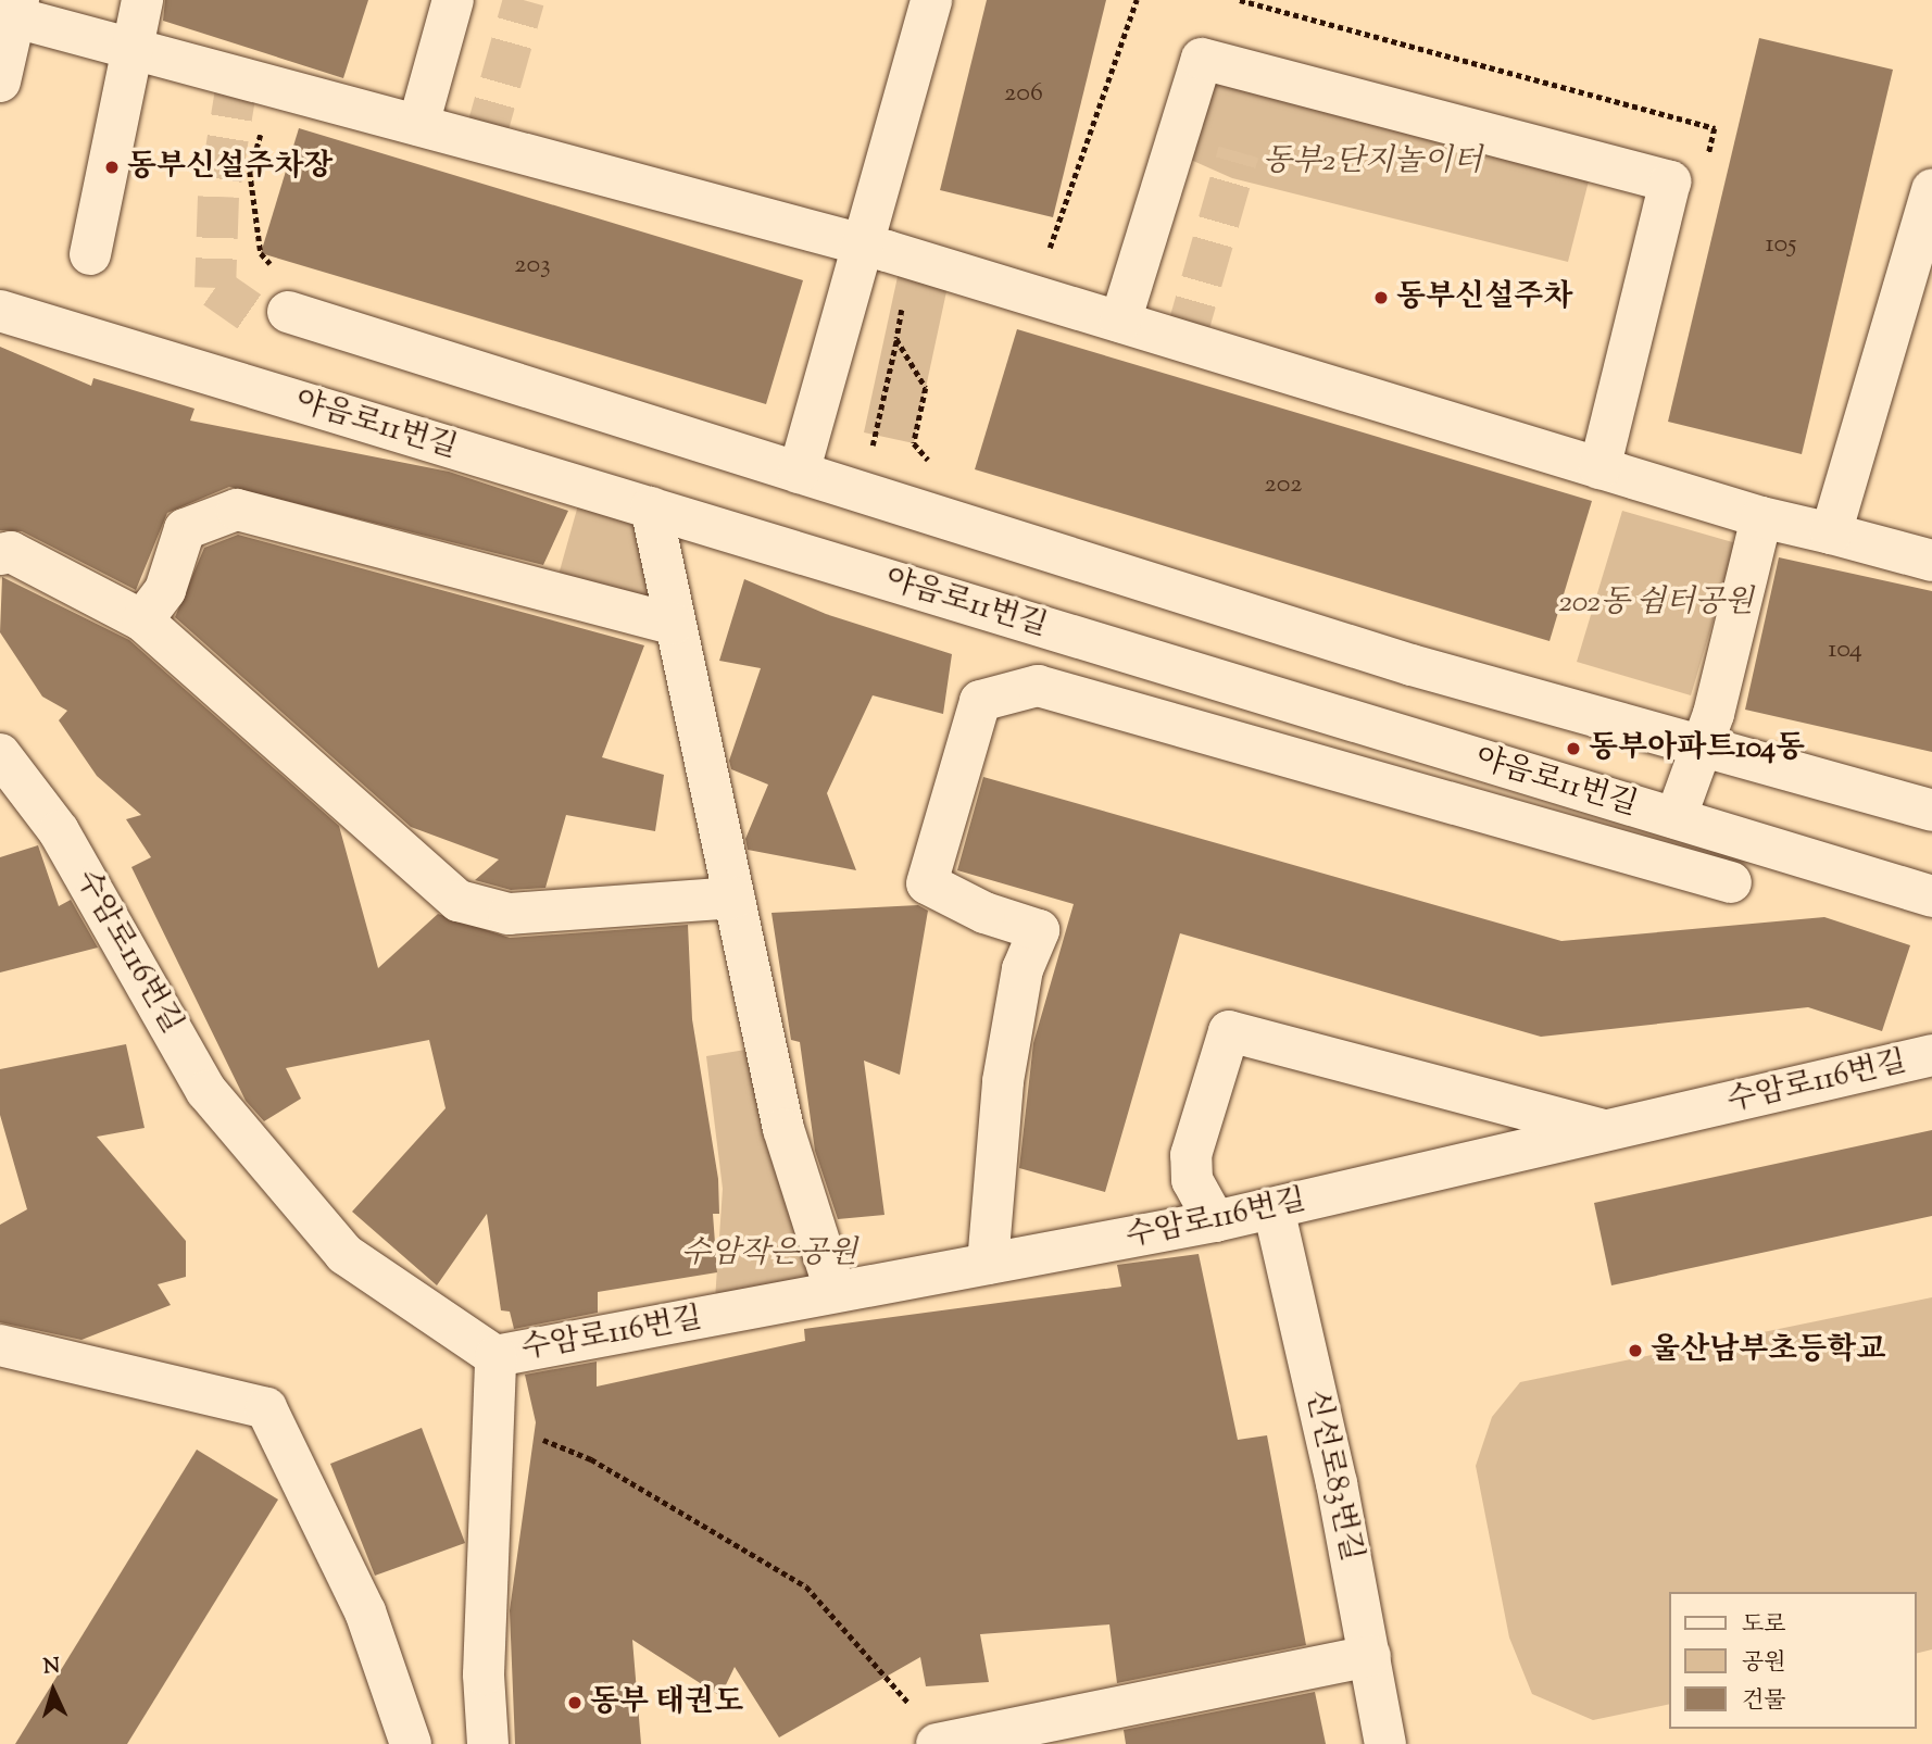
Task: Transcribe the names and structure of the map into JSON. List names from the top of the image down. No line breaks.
{"streets":{"street":["야음로11번길","수암로116번길","신선로83번길"]},"crossings":[["수암로116번길","신선로83번길"]],"parks":["동부2단지놀이터","202동 쉼터공원","수암작은공원"],"places":["동부신설주차장","동부신설주차","동부아파트104동","울산남부초등학교","동부 태권도"],"house_numbers":["206","105","203","202","104"],"legend":["도로","공원","건물"],"north":"top"}
